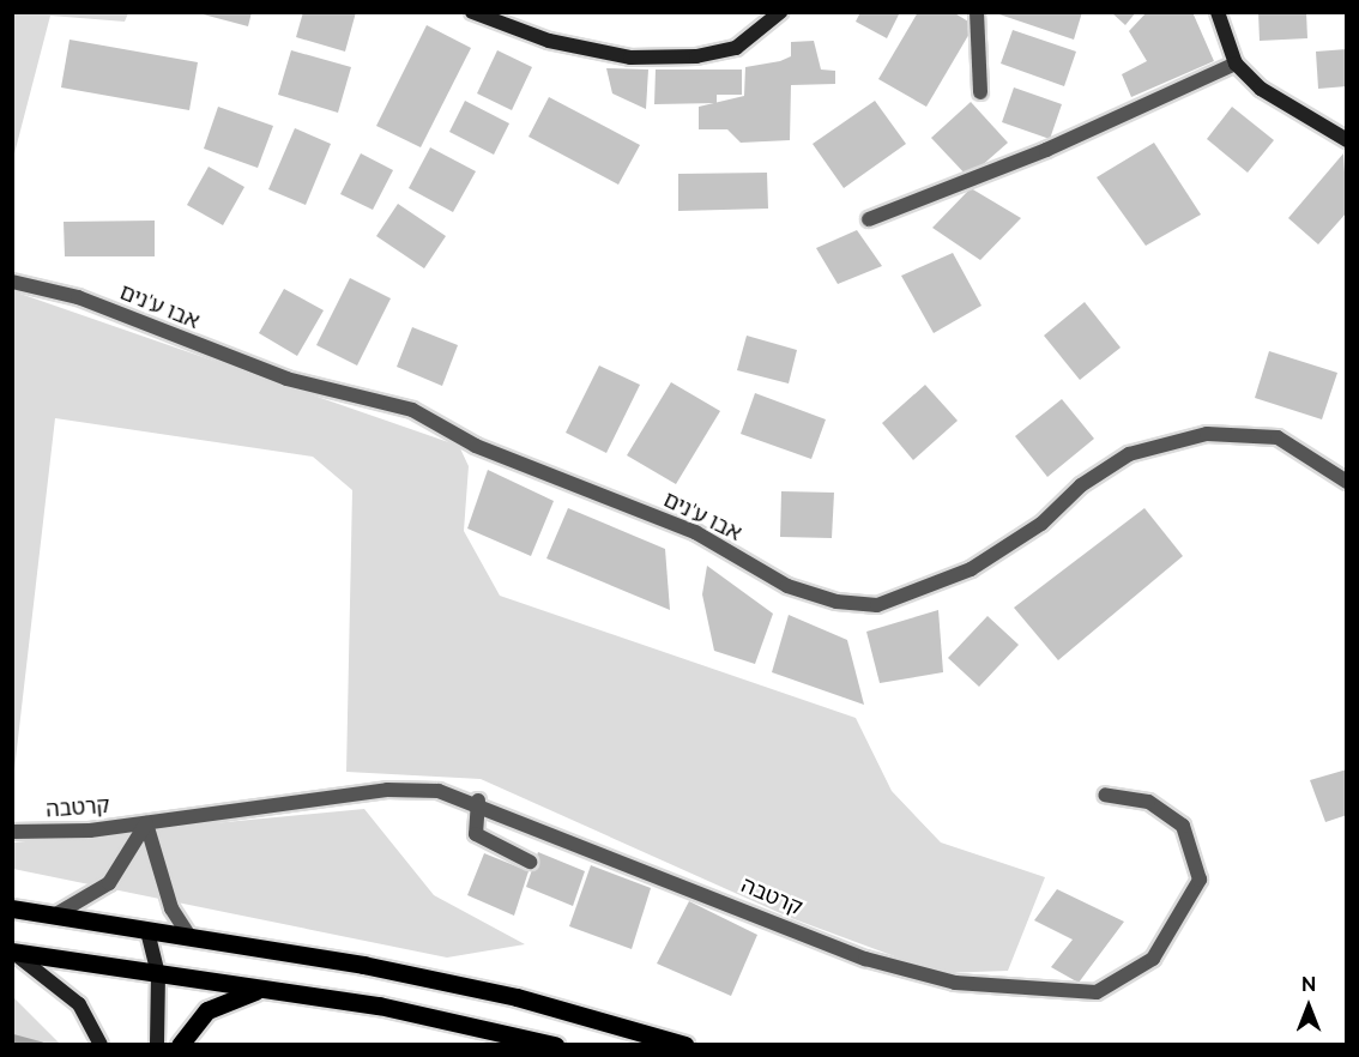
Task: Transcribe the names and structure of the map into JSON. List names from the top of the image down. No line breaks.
{"streets":{"street":["אבו ע'נים","קרטבה"]},"north":"top"}
